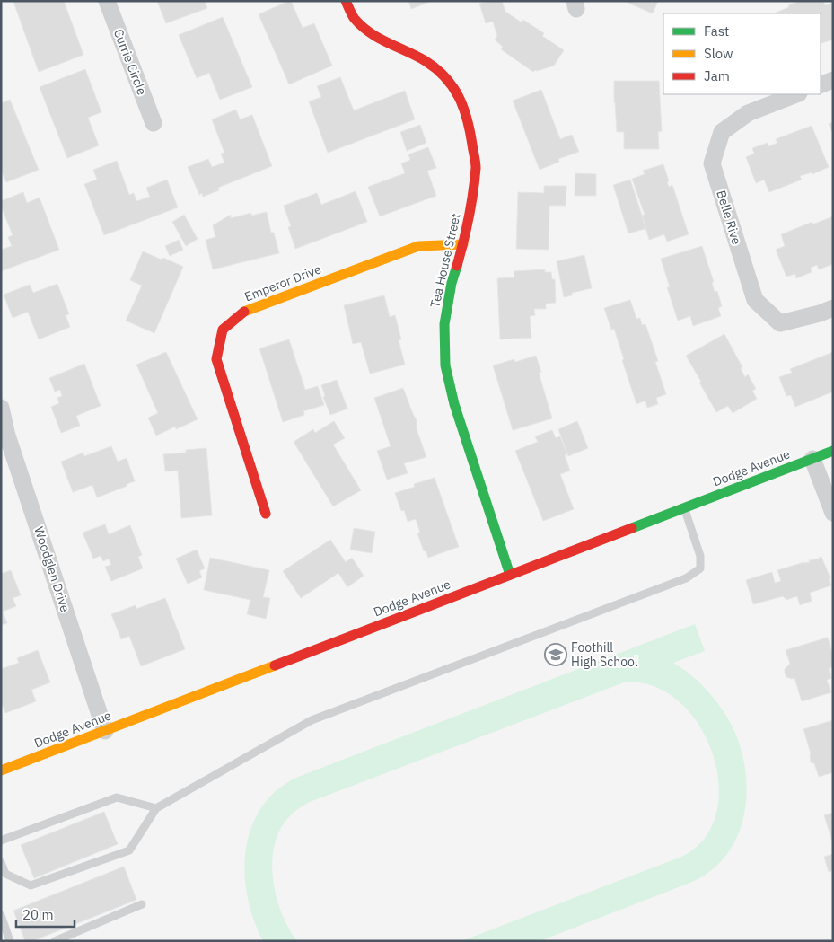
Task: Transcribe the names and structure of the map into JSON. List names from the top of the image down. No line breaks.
{"streets":{"street":["Currie Circle","Belle Rive","Tea House Street","Emperor Drive","Dodge Avenue","Woodglen Drive"]},"crossings":[["Tea House Street","Emperor Drive"],["Tea House Street","Dodge Avenue"],["Dodge Avenue","Woodglen Drive"]],"places":{"school or university":["Foothill High School"]},"legend":["Fast","Slow","Jam"],"scale_bar":"20 m"}
